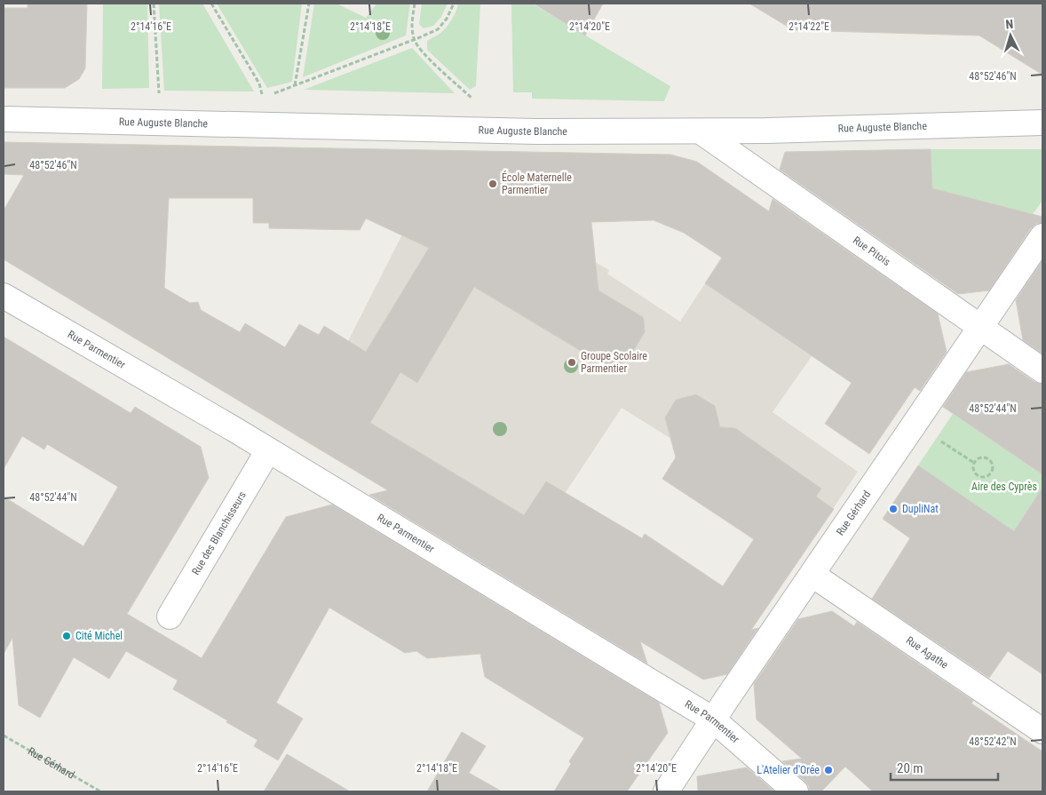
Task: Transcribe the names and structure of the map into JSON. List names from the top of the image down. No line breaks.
{"streets":{"street":["Rue Auguste Blanche","Rue Pitois","Rue Parmentier","Rue Gérhard","Rue des Blanchisseurs","Rue Agathe"]},"crossings":[["Rue Auguste Blanche","Rue Pitois"],["Rue Pitois","Rue Gérhard"],["Rue Parmentier","Rue Gérhard"],["Rue Parmentier","Rue des Blanchisseurs"],["Rue Gérhard","Rue Agathe"]],"parks":["Aire des Cyprès"],"places":["École Maternelle Parmentier","Groupe Scolaire Parmentier","DupliNat","Cité Michel","L'Atelier d'Orée"],"scale_bar":"20 m","north":"top","coordinates":["2°14'16\"E","2°14'18\"E","2°14'20\"E","2°14'22\"E","48°52'46\"N","48°52'44\"N","48°52'42\"N"]}
